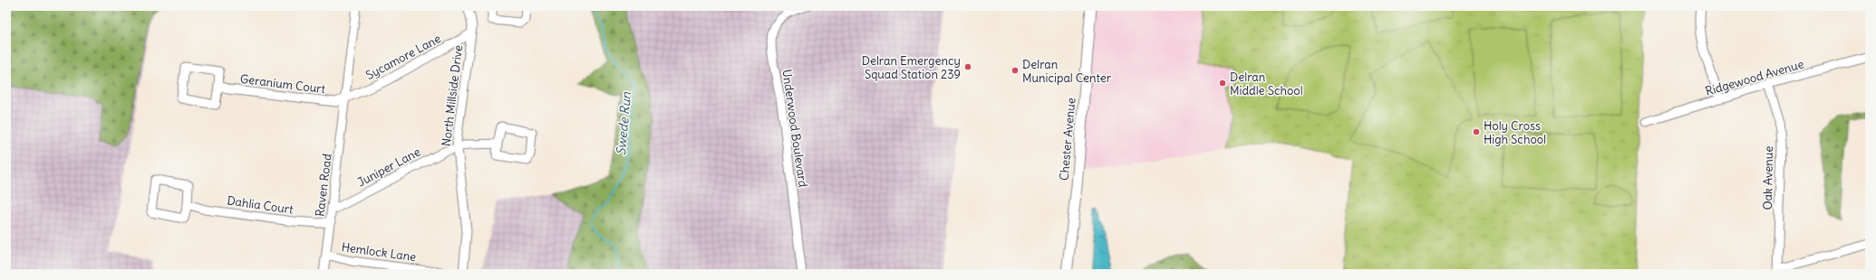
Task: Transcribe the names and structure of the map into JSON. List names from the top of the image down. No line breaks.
{"streets":{"street":["Sycamore Lane","Ridgewood Avenue","Geranium Court","North Millside Drive","Underwood Boulevard","Chester Avenue","Juniper Lane","Oak Avenue","Raven Road","Dahlia Court","Hemlock Lane"]},"crossings":[["Sycamore Lane","Geranium Court"],["Sycamore Lane","North Millside Drive"],["Sycamore Lane","Raven Road"],["Ridgewood Avenue","Oak Avenue"],["Geranium Court","Raven Road"],["North Millside Drive","Juniper Lane"],["Juniper Lane","Raven Road"],["Raven Road","Dahlia Court"],["Raven Road","Hemlock Lane"]],"water":["Swede Run"],"places":["Delran Emergency Squad Station 239","Delran Municipal Center","Delran Middle School","Holy Cross High School"]}
